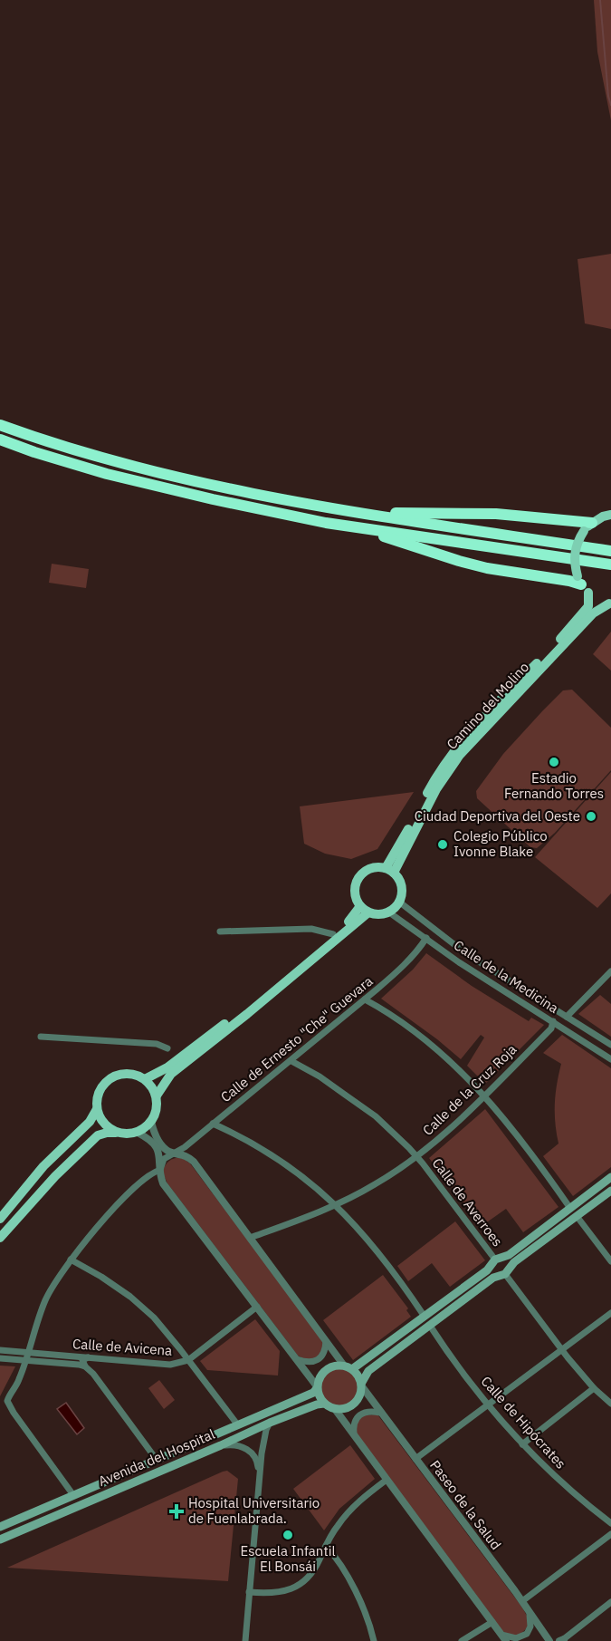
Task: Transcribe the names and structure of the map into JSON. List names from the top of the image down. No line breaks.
{"streets":{"main road":["Camino del Molino","Avenida del Hospital"],"street":["Calle de la Medicina","Calle de Ernesto \"Che\" Guevara","Calle de la Cruz Roja","Calle de Averroes","Calle de Avicena","Calle de Hipócrates","Paseo de la Salud"]},"crossings":[["Camino del Molino","Calle de la Medicina"],["Calle de la Medicina","Calle de Ernesto \"Che\" Guevara"],["Calle de la Medicina","Calle de la Cruz Roja"],["Calle de Ernesto \"Che\" Guevara","Calle de Averroes"],["Calle de la Cruz Roja","Calle de Averroes"],["Avenida del Hospital","Paseo de la Salud"]],"places":{"other":["Estadio Fernando Torres","Ciudad Deportiva del Oeste","Colegio Público Ivonne Blake","Escuela Infantil El Bonsái"],"health":["Hospital Universitario de Fuenlabrada."]}}
